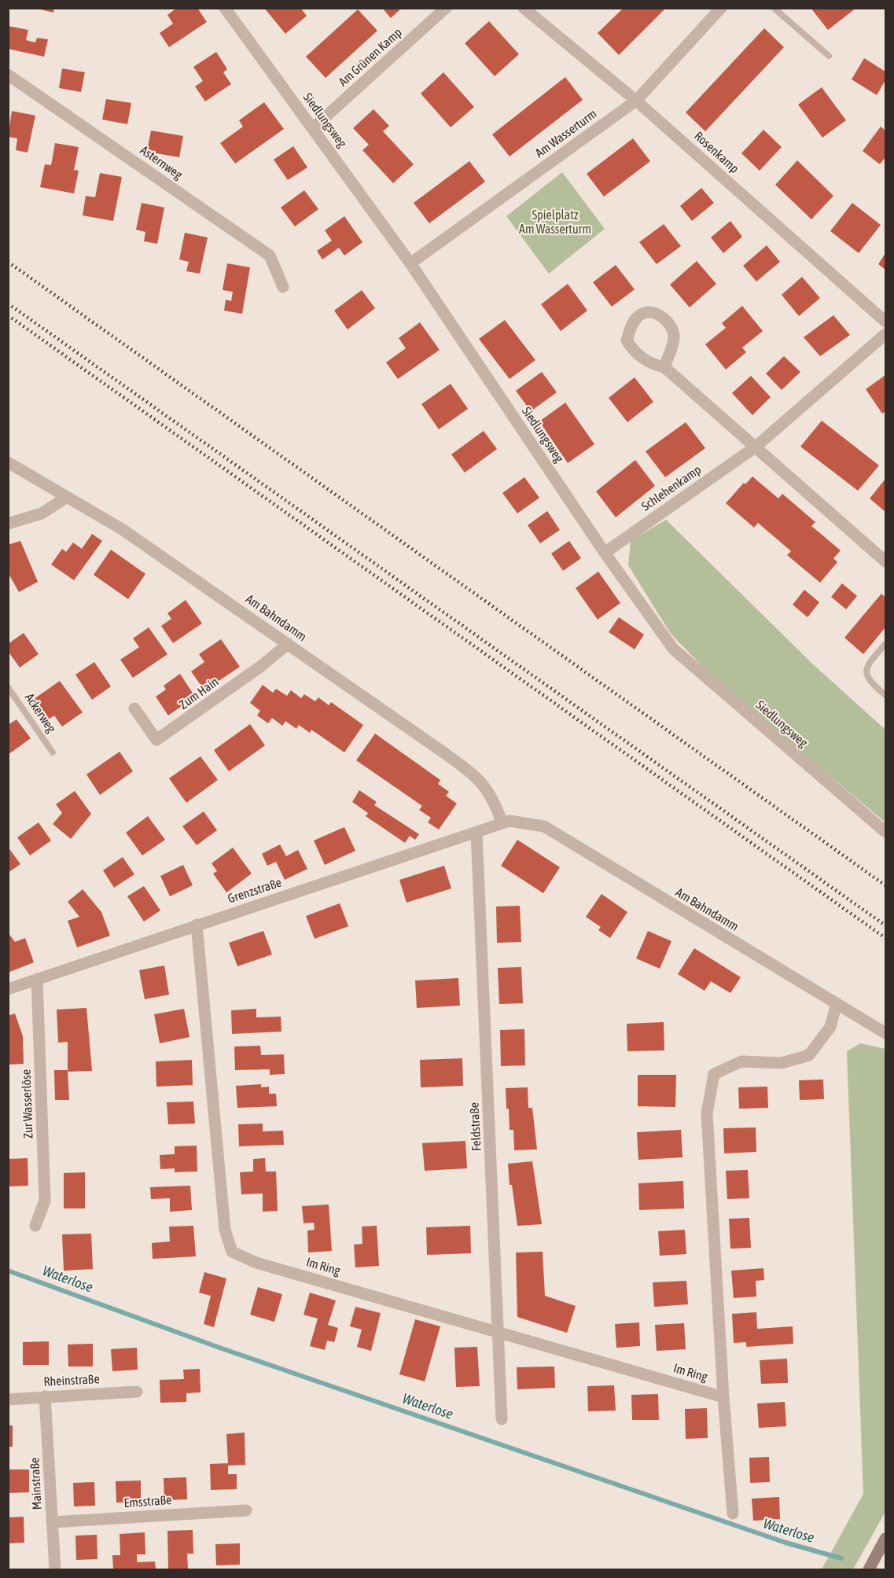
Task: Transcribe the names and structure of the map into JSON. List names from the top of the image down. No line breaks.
{"streets":{"street":["Am Grünen Kamp","Siedlungsweg","Am Wasserturm","Rosenkamp","Asternweg","Schlehenkamp","Am Bahndamm","Zum Hain","Grenzstraße","Zur Wasserlöse","Feldstraße","Im Ring","Rheinstraße","Mainstraße","Emsstraße"],"lane":["Ackerweg"]},"crossings":[["Am Grünen Kamp","Siedlungsweg"],["Siedlungsweg","Am Wasserturm"],["Siedlungsweg","Schlehenkamp"],["Am Wasserturm","Rosenkamp"],["Am Bahndamm","Zum Hain"],["Am Bahndamm","Grenzstraße"],["Am Bahndamm","Im Ring"],["Grenzstraße","Zur Wasserlöse"],["Grenzstraße","Feldstraße"],["Grenzstraße","Im Ring"],["Feldstraße","Im Ring"],["Rheinstraße","Mainstraße"],["Mainstraße","Emsstraße"]],"water":["Waterlose"],"parks":["Spielplatz Am Wasserturm"]}
